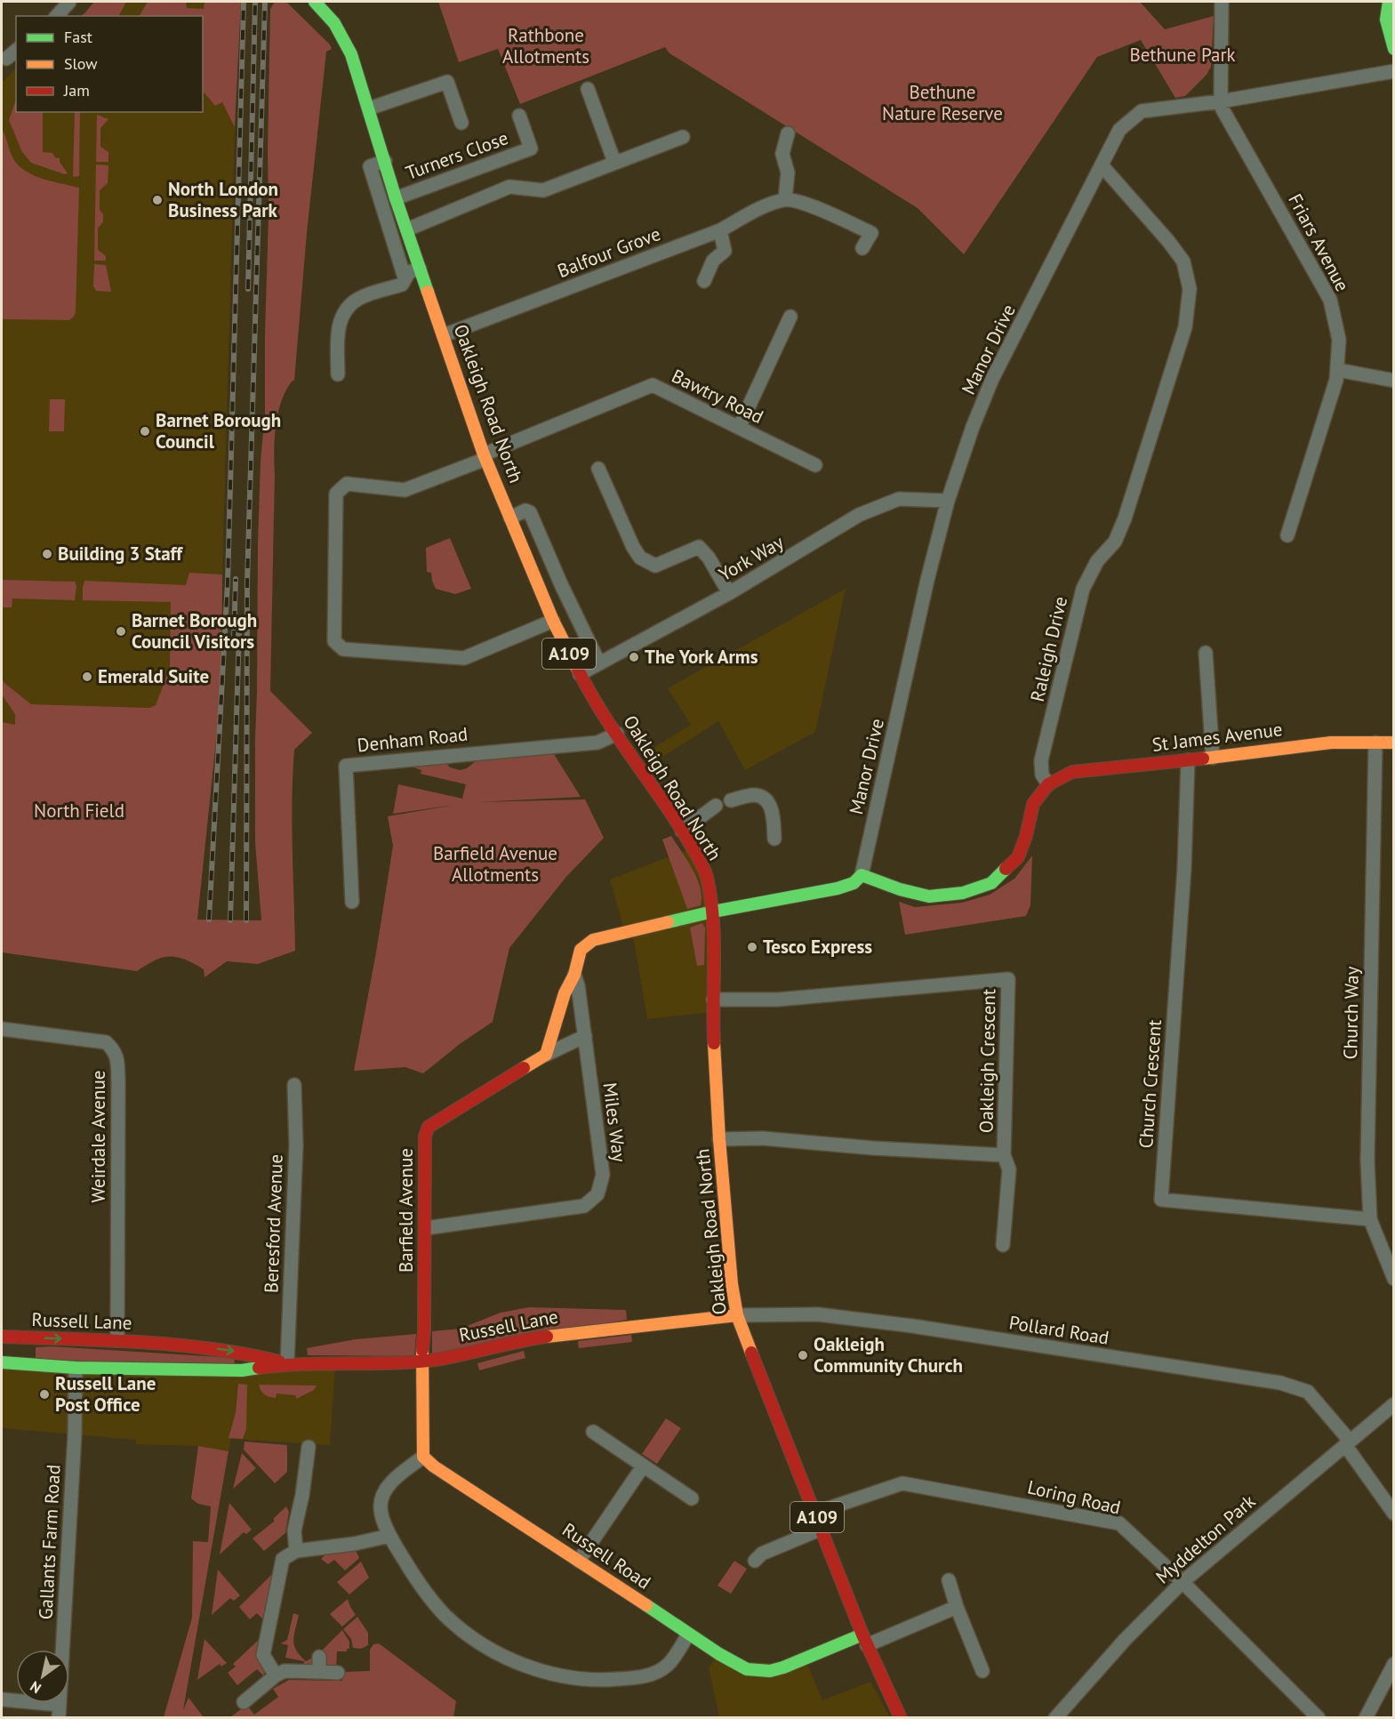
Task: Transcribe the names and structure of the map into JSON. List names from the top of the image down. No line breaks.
{"streets":{"main road":["Oakleigh Road North","A109","St James Avenue","Barfield Avenue","Russell Lane","Russell Road"],"street":["Turners Close","Friars Avenue","Balfour Grove","Manor Drive","Bawtry Road","York Way","Raleigh Drive","Denham Road","Church Way","Oakleigh Crescent","Church Crescent","Miles Way","Weirdale Avenue","Beresford Avenue","Pollard Road","Loring Road","Myddelton Park","Gallants Farm Road"]},"crossings":[["Turners Close","Oakleigh Road North"],["Friars Avenue","Manor Drive"],["Balfour Grove","Oakleigh Road North"],["Manor Drive","York Way"],["Manor Drive","Raleigh Drive"],["Bawtry Road","Oakleigh Road North"],["Oakleigh Road North","York Way"],["Oakleigh Road North","Denham Road"],["Oakleigh Road North","Oakleigh Crescent"],["Oakleigh Road North","Russell Lane"],["Oakleigh Road North","Pollard Road"],["Oakleigh Road North","Loring Road"],["Oakleigh Road North","Russell Road"],["Raleigh Drive","St James Avenue"],["St James Avenue","Church Way"],["St James Avenue","Church Crescent"],["Church Way","Church Crescent"],["Miles Way","Barfield Avenue"],["Weirdale Avenue","Russell Lane"],["Barfield Avenue","Russell Lane"],["Beresford Avenue","Russell Lane"],["Russell Lane","Pollard Road"],["Russell Lane","Gallants Farm Road"],["Pollard Road","Myddelton Park"],["Loring Road","Myddelton Park"]],"parks":["Rathbone Allotments","Bethune Park","Bethune Nature Reserve","North Field","Barfield Avenue Allotments"],"places":["North London Business Park","Barnet Borough Council","Building 3 Staff","Barnet Borough Council Visitors","The York Arms","Emerald Suite","Tesco Express","Oakleigh Community Church","Russell Lane Post Office"],"legend":["Fast","Slow","Jam"],"north":"bottom left"}
